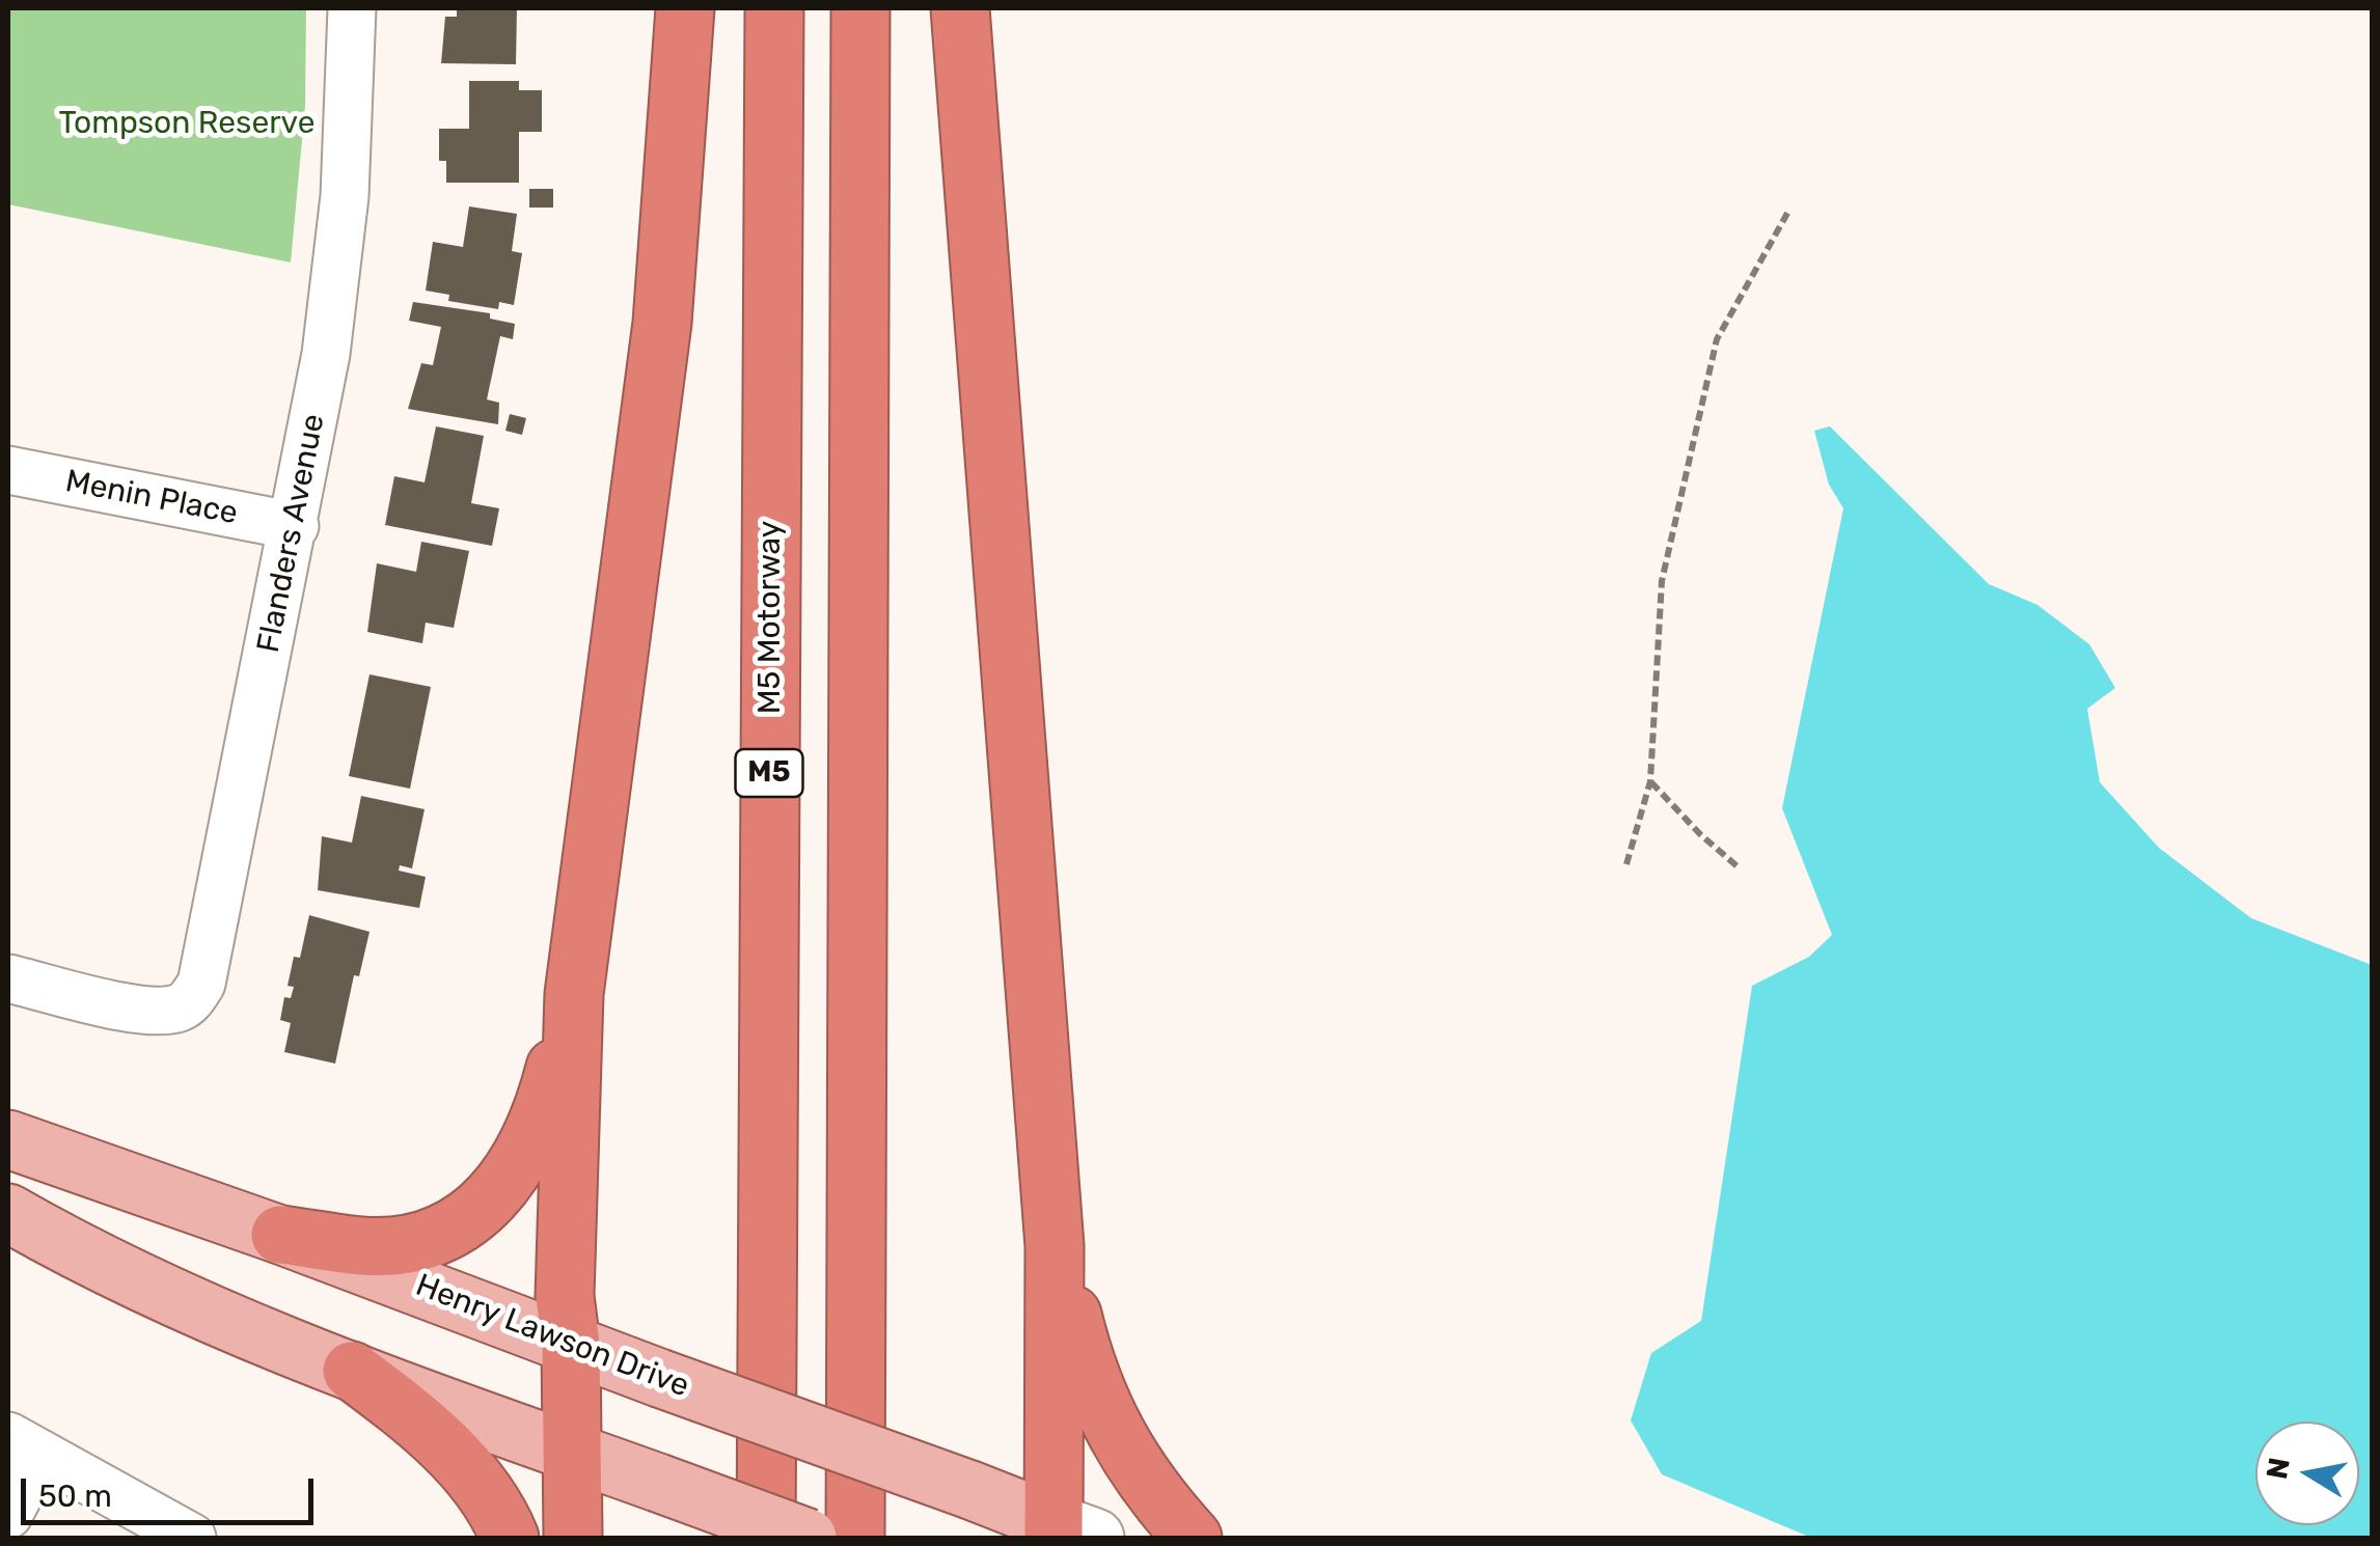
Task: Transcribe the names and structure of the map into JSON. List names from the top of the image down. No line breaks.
{"streets":{"highway":["M5 Motorway","M5"],"main road":["Henry Lawson Drive"],"street":["Menin Place","Flanders Avenue"]},"crossings":[["Menin Place","Flanders Avenue"]],"parks":["Tompson Reserve"],"scale_bar":"50 m","north":"left"}
